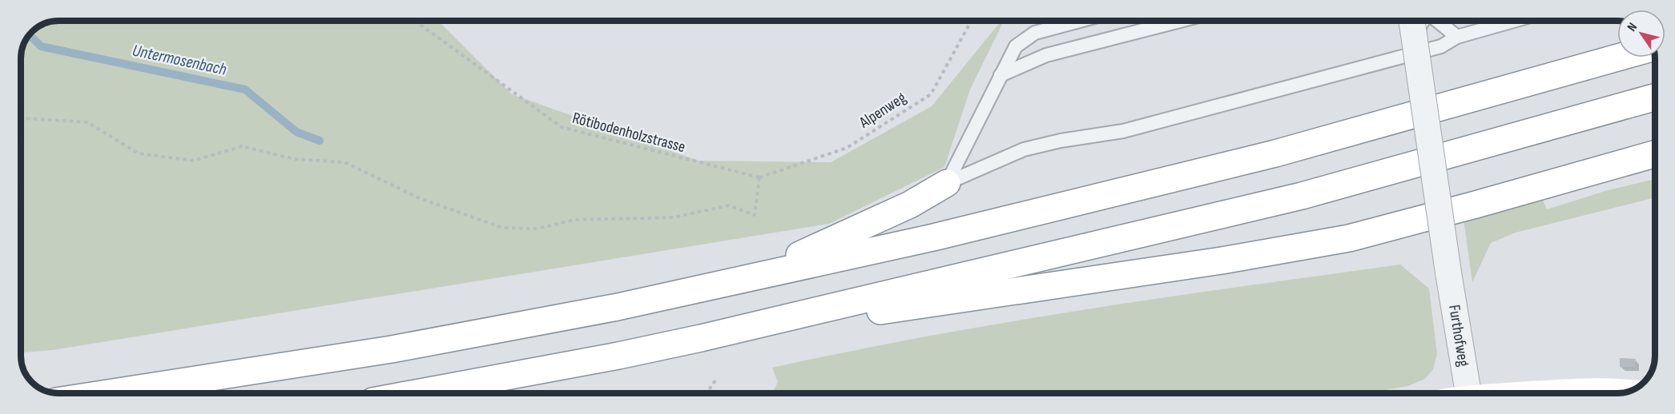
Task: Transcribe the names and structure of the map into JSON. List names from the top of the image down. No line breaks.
{"streets":{"street":["Furthofweg"],"path":["Alpenweg","Rötibodenholzstrasse"]},"crossings":[["Alpenweg","Rötibodenholzstrasse"]],"water":["Untermosenbach"],"north":"top left"}
